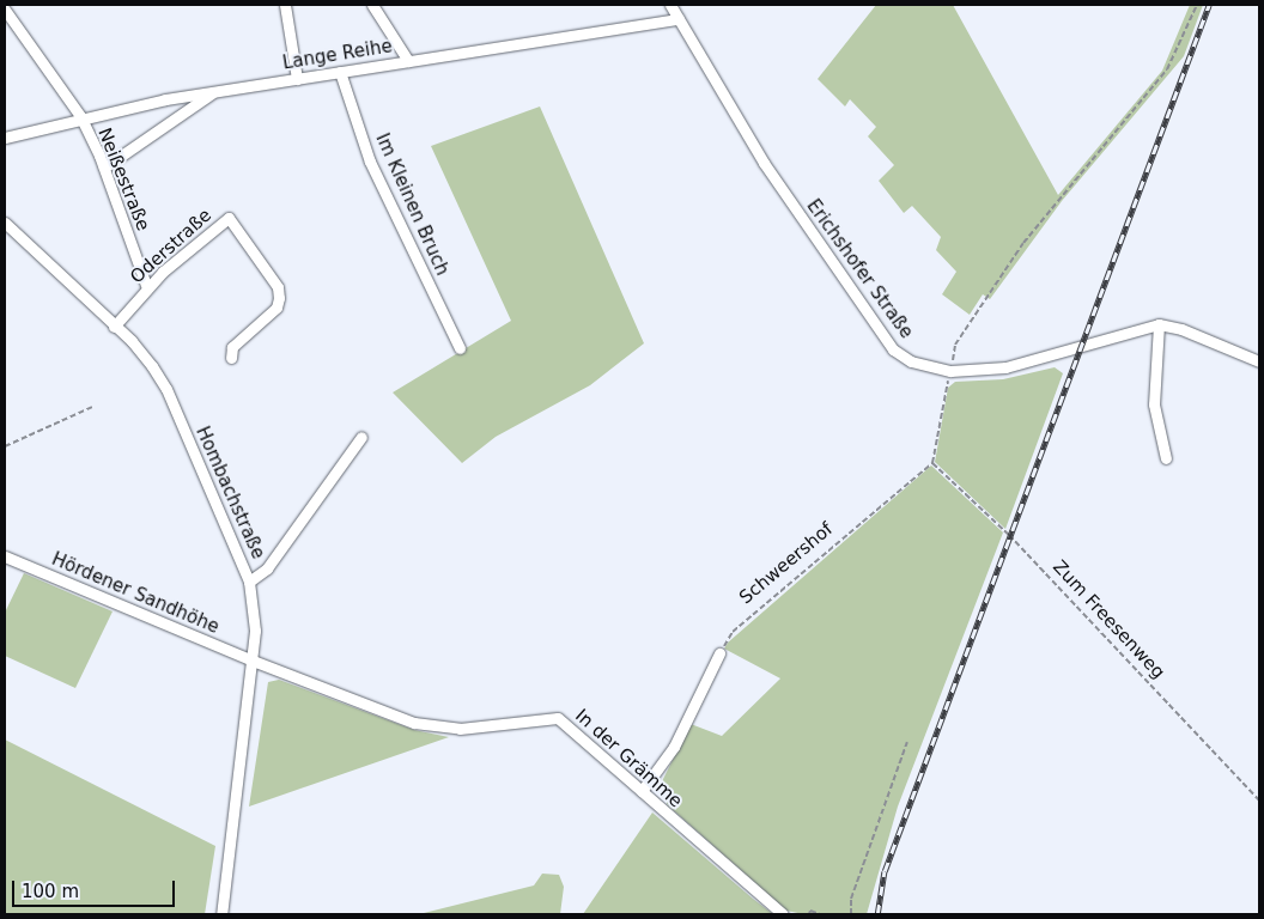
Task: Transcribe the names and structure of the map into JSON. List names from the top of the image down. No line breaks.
{"streets":{"street":["Lange Reihe","Neißestraße","Im Kleinen Bruch","Oderstraße","Erichshofer Straße","Hombachstraße","Hördener Sandhöhe","In der Grämme"],"path":["Schweershof","Zum Freesenweg"]},"crossings":[["Lange Reihe","Neißestraße"],["Lange Reihe","Im Kleinen Bruch"],["Lange Reihe","Erichshofer Straße"],["Neißestraße","Oderstraße"],["Oderstraße","Hombachstraße"],["Hombachstraße","Hördener Sandhöhe"],["Hombachstraße","In der Grämme"],["Schweershof","Zum Freesenweg"],["Hördener Sandhöhe","In der Grämme"]],"scale_bar":"100 m"}
